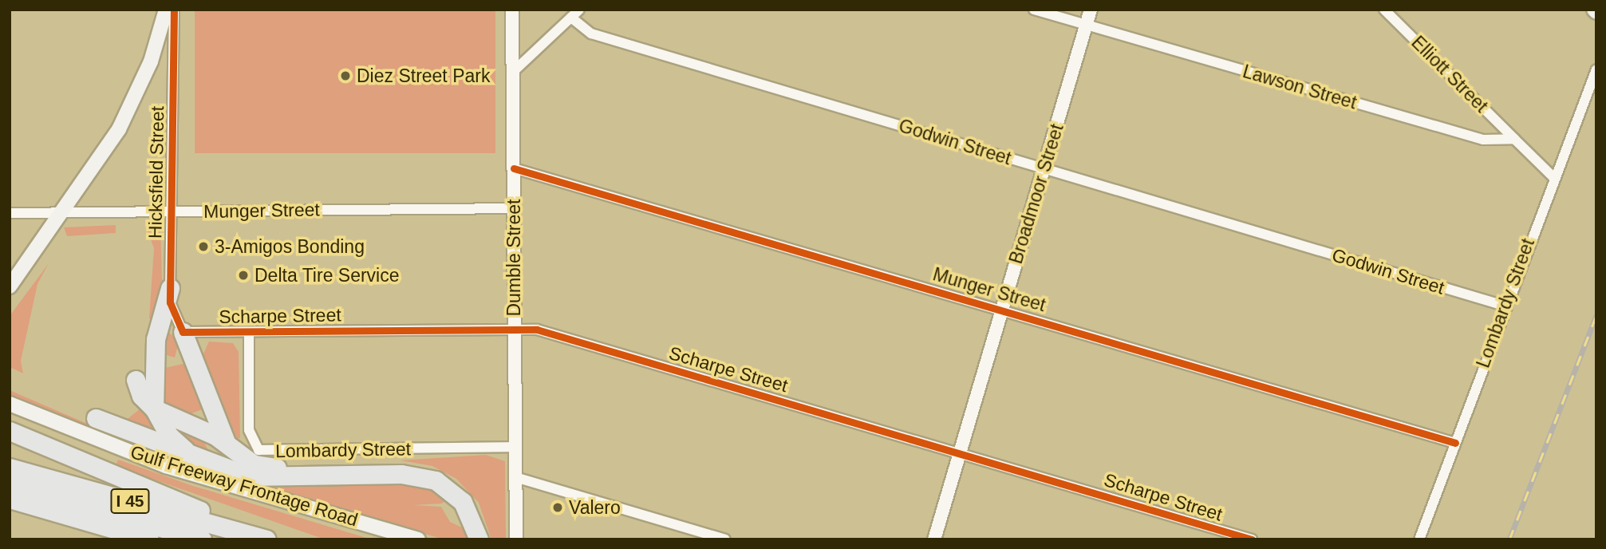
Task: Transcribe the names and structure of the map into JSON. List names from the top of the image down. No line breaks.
{"streets":{"highway":["I 45"],"main road":["Gulf Freeway Frontage Road"],"street":["Elliott Street","Lawson Street","Godwin Street","Hicksfield Street","Broadmoor Street","Munger Street","Dumble Street","Lombardy Street","Scharpe Street"]},"crossings":[["Elliott Street","Lawson Street"],["Lawson Street","Broadmoor Street"],["Godwin Street","Broadmoor Street"],["Godwin Street","Lombardy Street"],["Hicksfield Street","Munger Street"],["Hicksfield Street","Scharpe Street"],["Broadmoor Street","Munger Street"],["Broadmoor Street","Scharpe Street"],["Munger Street","Dumble Street"],["Munger Street","Lombardy Street"],["Dumble Street","Lombardy Street"],["Dumble Street","Scharpe Street"],["Lombardy Street","Scharpe Street"]],"places":["Diez Street Park","3-Amigos Bonding","Delta Tire Service","Valero"]}
